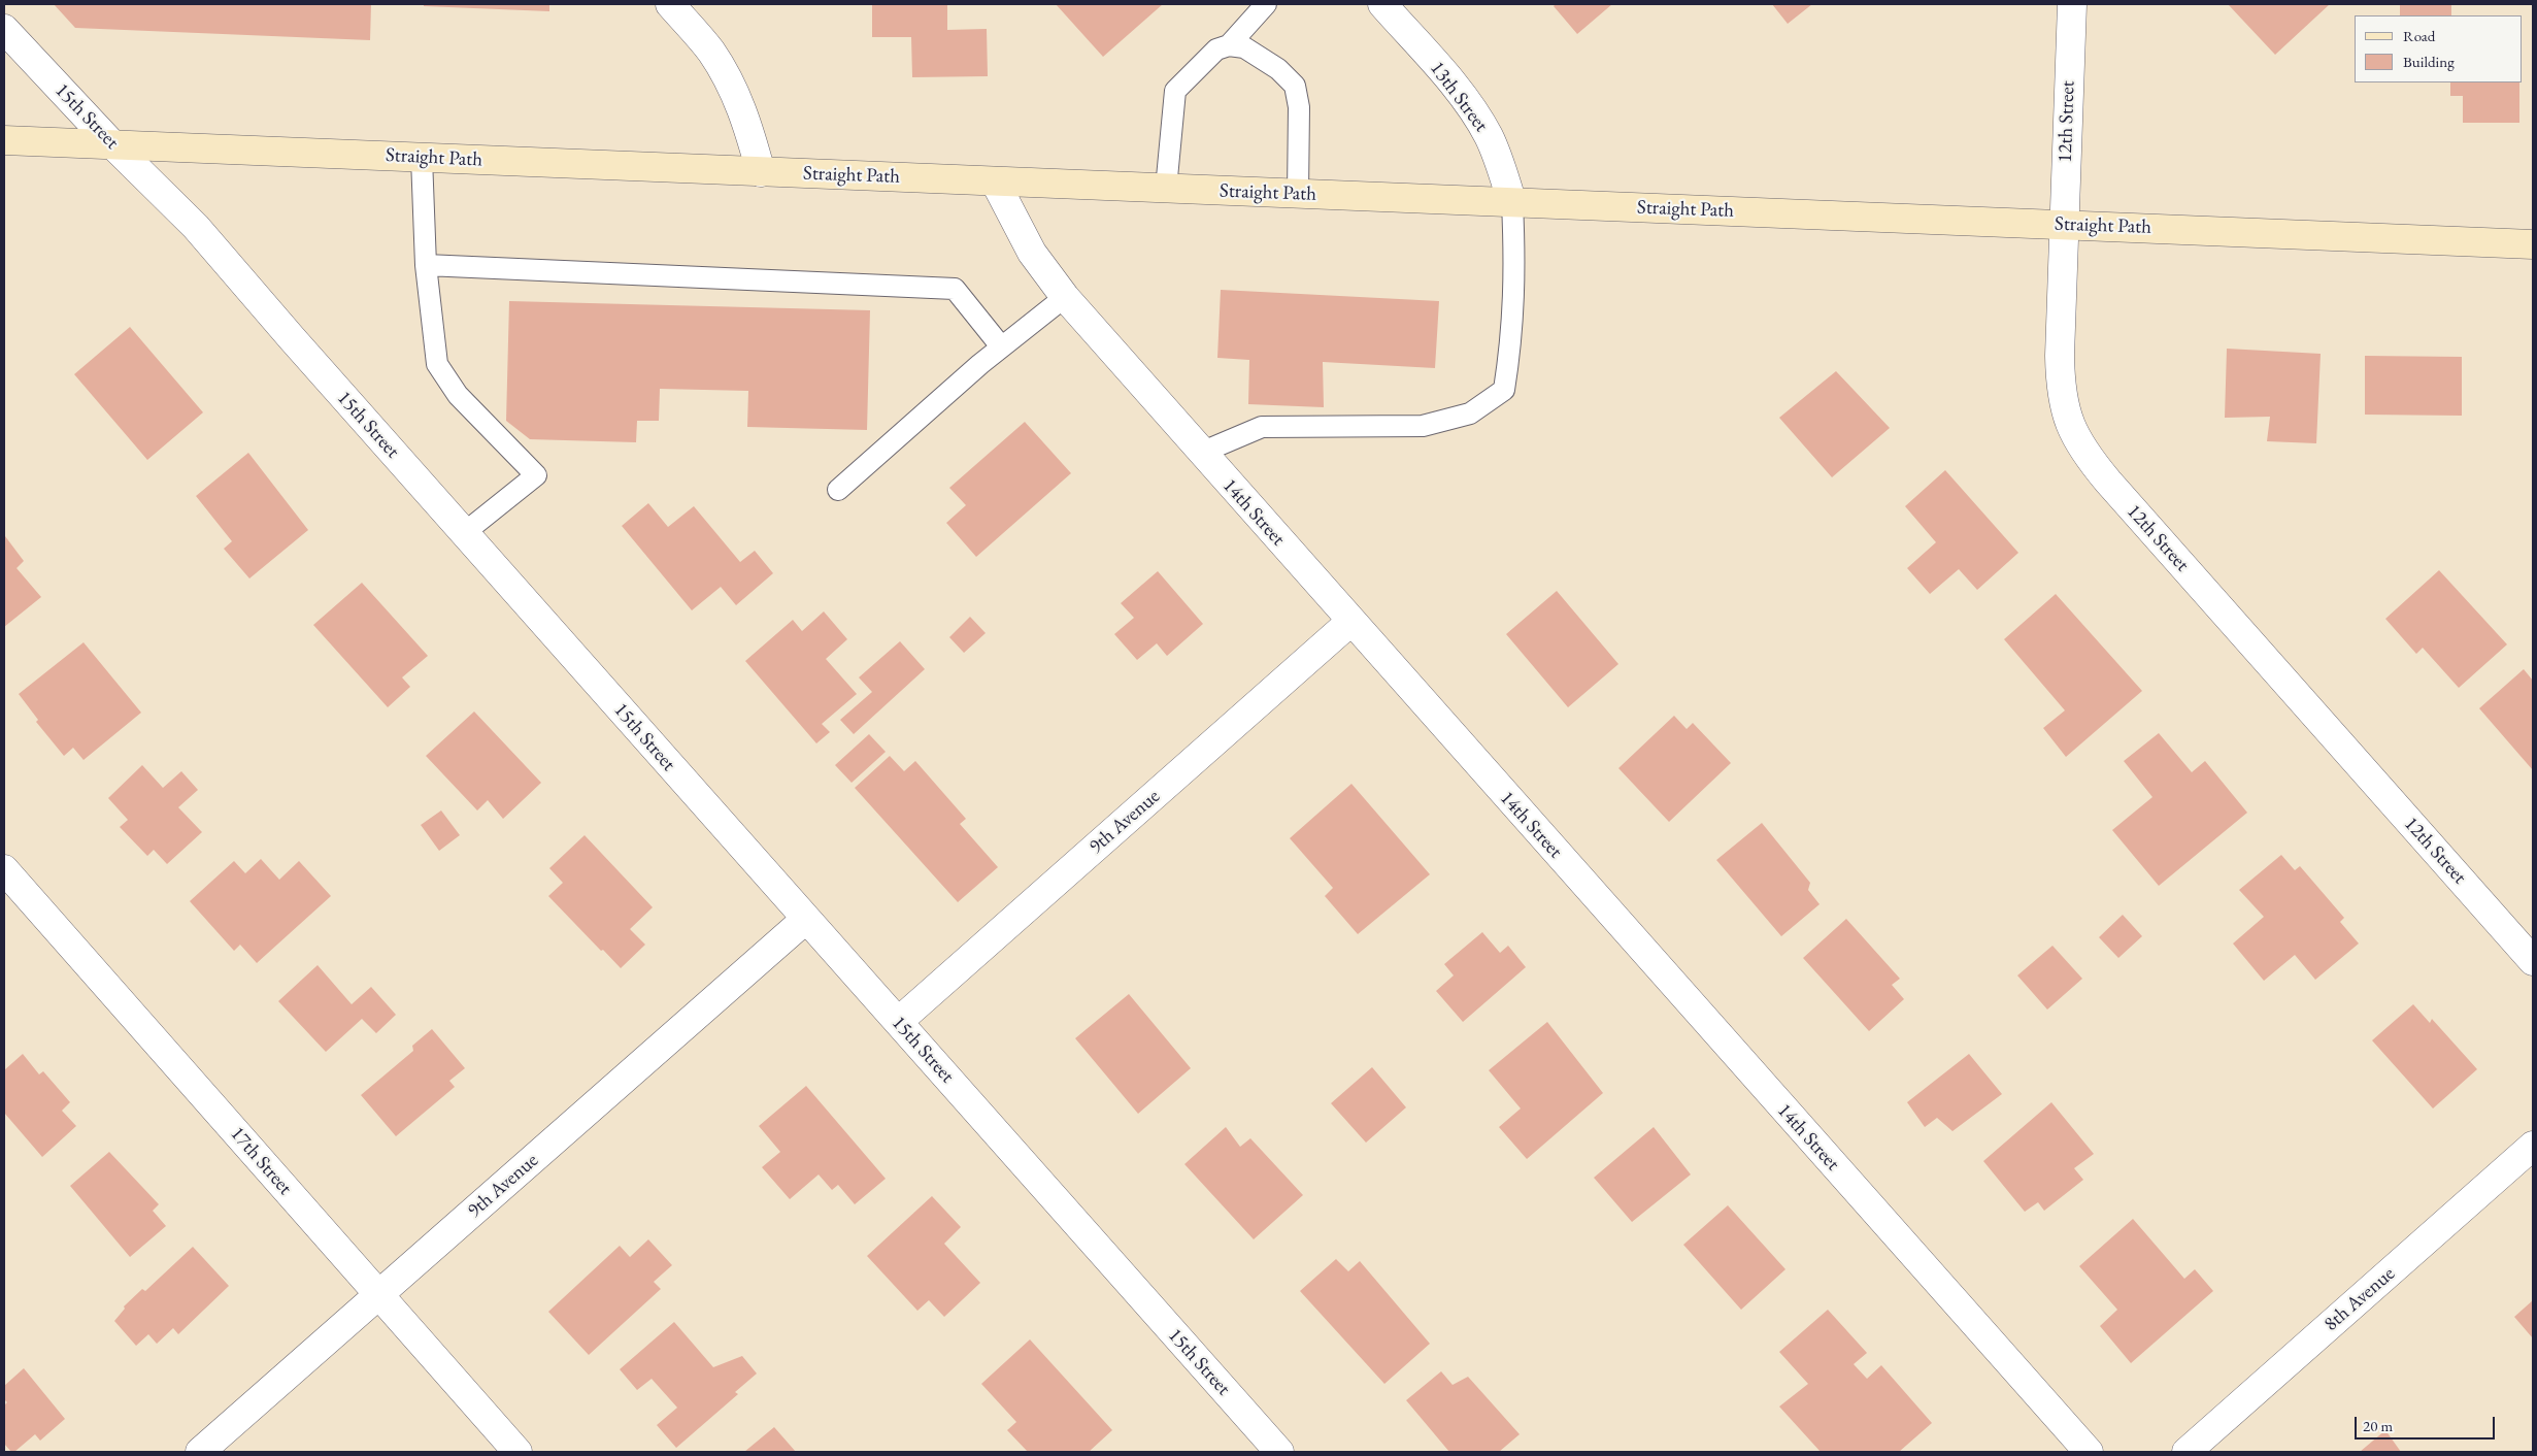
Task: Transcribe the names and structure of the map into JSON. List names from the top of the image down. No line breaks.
{"streets":{"main road":["Straight Path"],"street":["13th Street","15th Street","12th Street","14th Street","9th Avenue","17th Street","8th Avenue"]},"crossings":[["13th Street","Straight Path"],["15th Street","Straight Path"],["15th Street","9th Avenue"],["12th Street","Straight Path"],["Straight Path","14th Street"],["14th Street","9th Avenue"],["9th Avenue","17th Street"]],"legend":["Road","Building"],"scale_bar":"20 m"}
